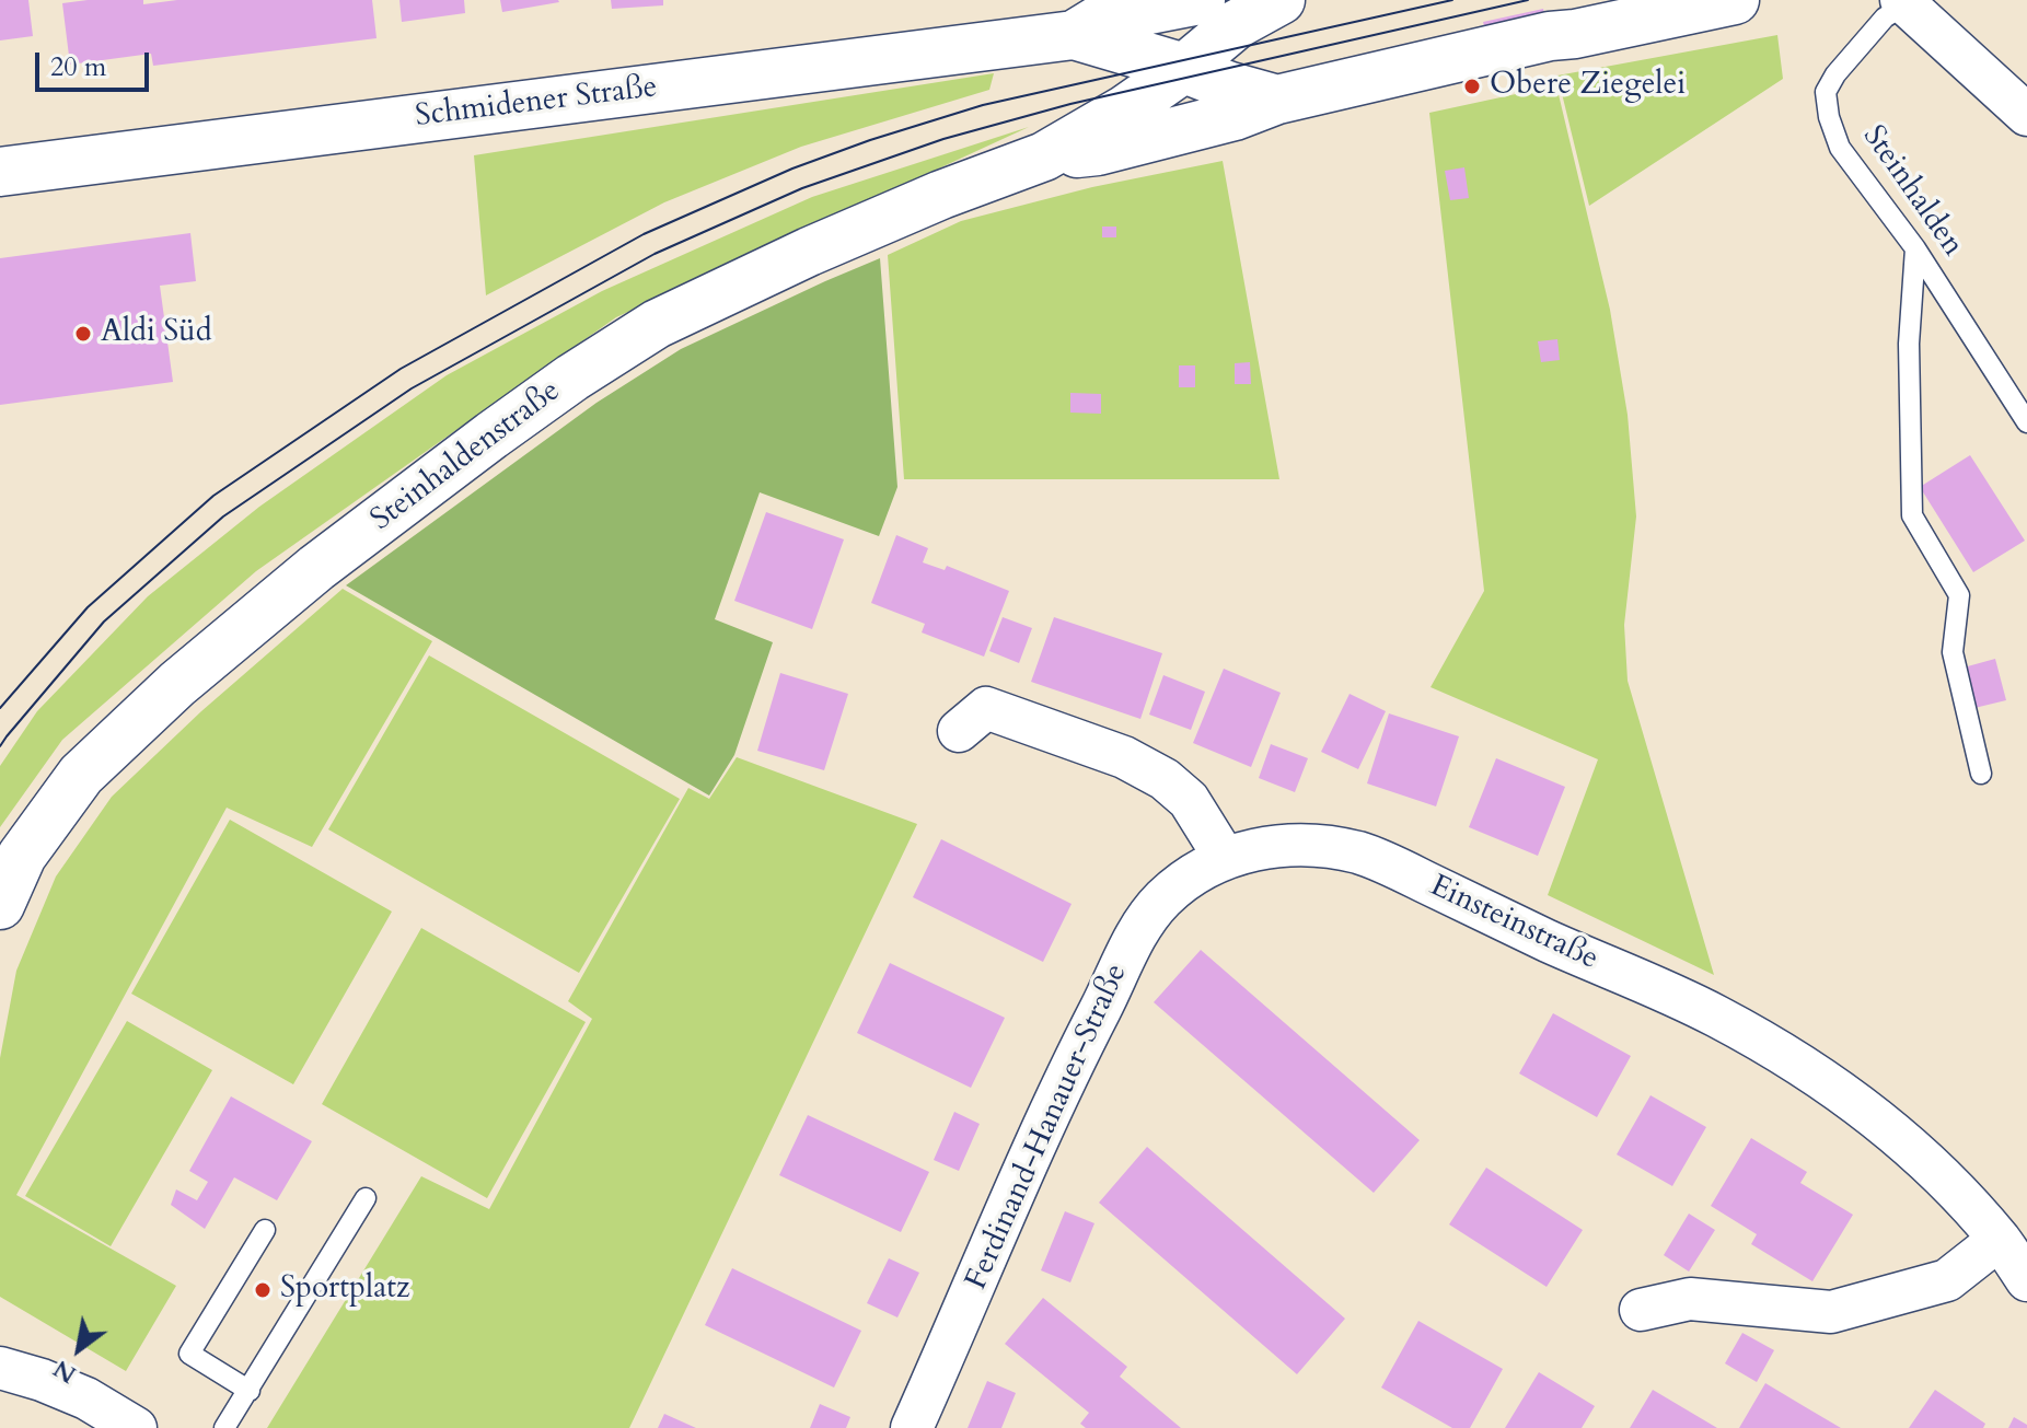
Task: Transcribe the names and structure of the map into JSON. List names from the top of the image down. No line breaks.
{"streets":{"main road":["Schmidener Straße","Steinhaldenstraße"],"street":["Einsteinstraße","Ferdinand-Hanauer-Straße"],"lane":["Steinhalden"]},"crossings":[["Schmidener Straße","Steinhaldenstraße"],["Einsteinstraße","Ferdinand-Hanauer-Straße"]],"places":["Obere Ziegelei","Aldi Süd","Sportplatz"],"scale_bar":"20 m","north":"bottom left"}
